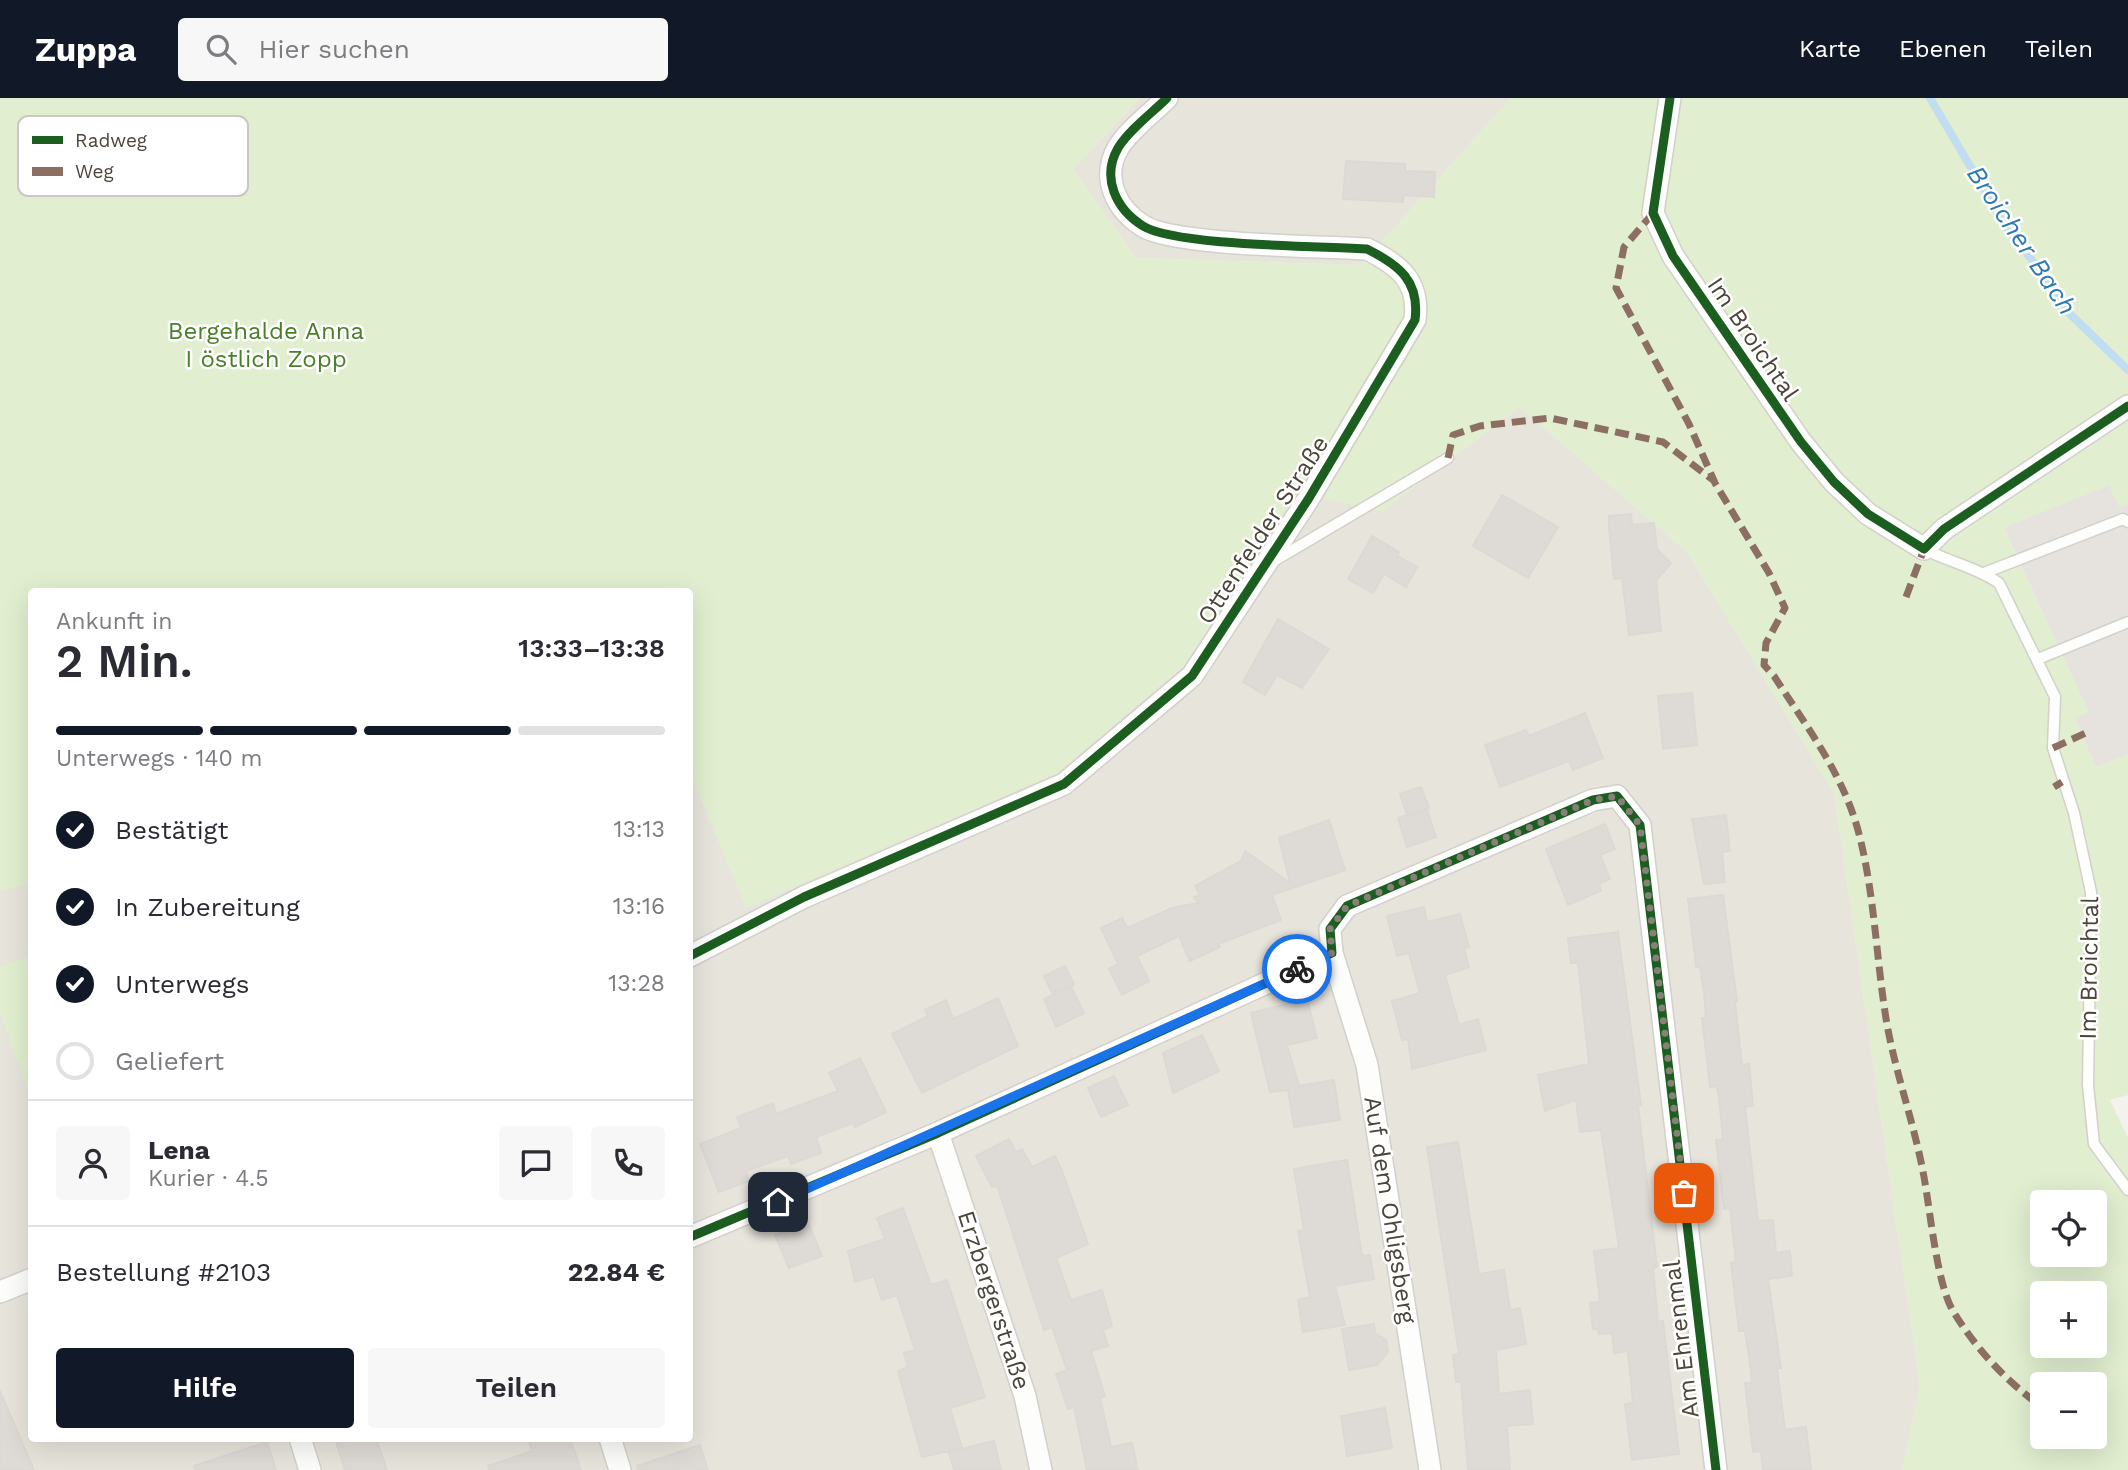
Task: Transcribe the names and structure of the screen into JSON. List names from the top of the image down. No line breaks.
{"streets":{"street":["Im Broichtal","Ottenfelder Straße","Auf dem Ohligsberg","Erzbergerstraße","Am Ehrenmal"]},"crossings":[["Auf dem Ohligsberg","Am Ehrenmal"]],"water":["Broicher Bach"],"parks":["Bergehalde Anna I östlich Zopp"],"legend":["Radweg","Weg"],"page":{"header":"Zuppa","search":"Hier suchen","nav":["Karte","Ebenen","Teilen"],"heading":["2 Min.","Ankunft in","13:33–13:38"],"panel":["Lena","Kurier · 4.5","Bestellung #2103","22.84 €"],"bar":"Unterwegs · 140 m","list":[["Bestätigt","13:13"],["In Zubereitung","13:16"],["Unterwegs","13:28"],"Geliefert"],"map_buttons":["+","−"],"buttons":["Hilfe","Teilen"]}}
